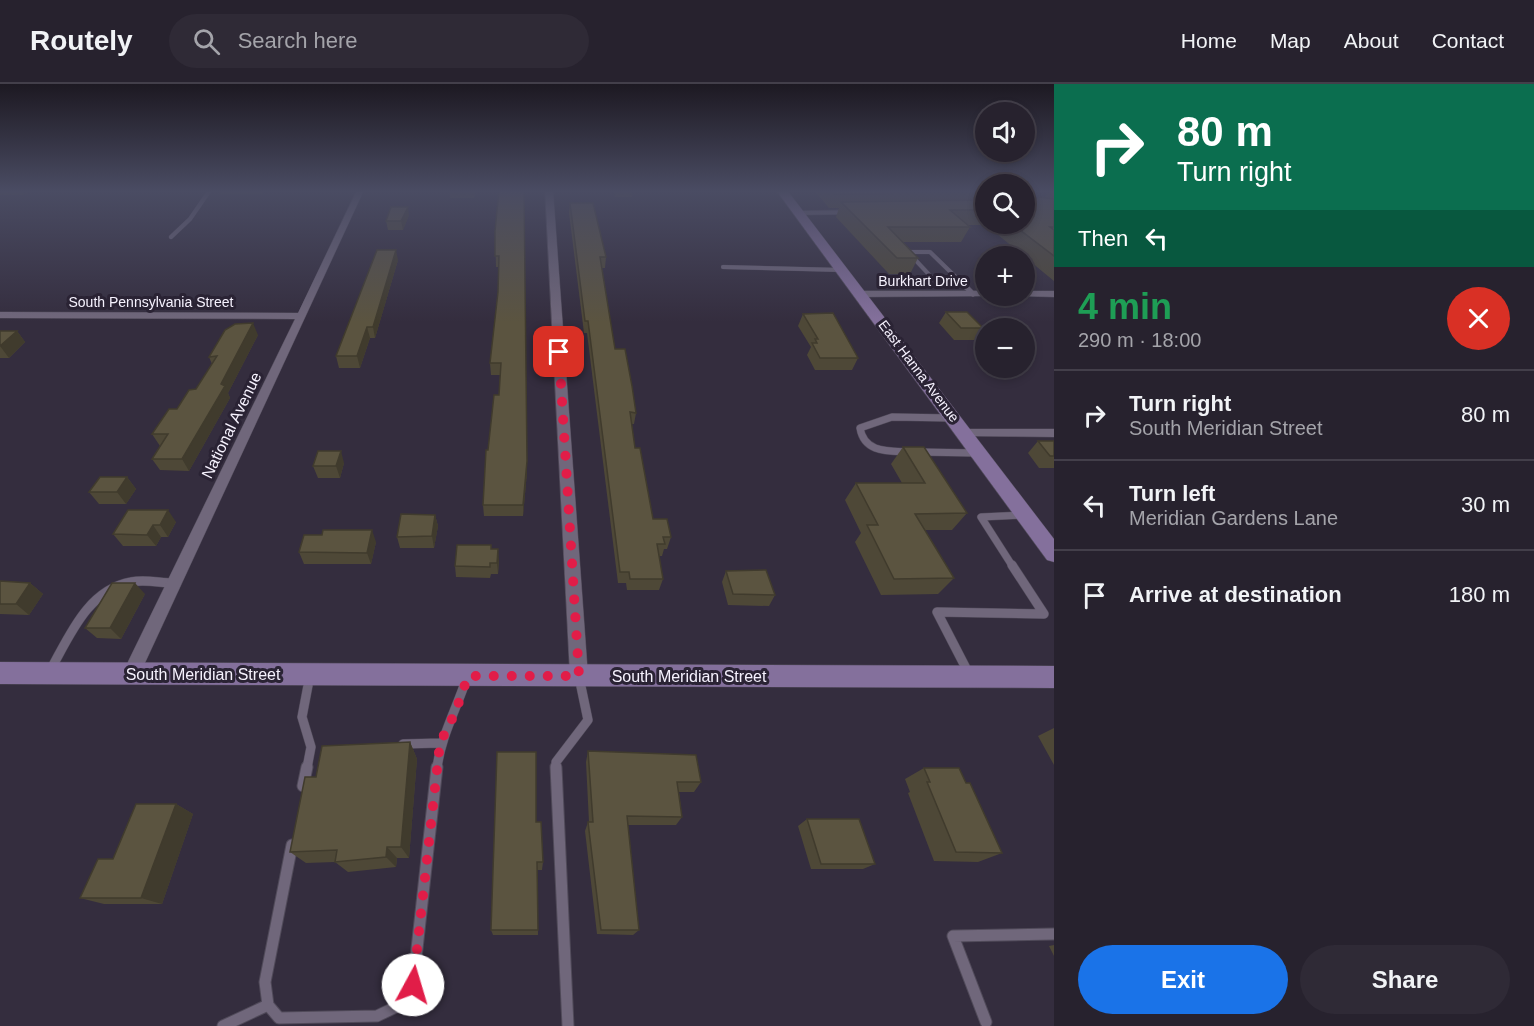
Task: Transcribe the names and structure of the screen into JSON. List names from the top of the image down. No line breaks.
{"streets":{"main road":["East Hanna Avenue","South Meridian Street"],"street":["Burkhart Drive","South Pennsylvania Street","National Avenue"]},"crossings":[["Burkhart Drive","East Hanna Avenue"],["South Pennsylvania Street","National Avenue"],["National Avenue","South Meridian Street"]],"page":{"header":"Routely","search":"Search here","nav":["Home","Map","About","Contact"],"turn":["80 m","Turn right"],"map_buttons":["+","−"],"then":"Then","heading":["4 min","290 m · 18:00"],"list":[{"name":"Turn right","note":"South Meridian Street","value":"80 m"},{"name":"Turn left","note":"Meridian Gardens Lane","value":"30 m"},{"name":"Arrive at destination","value":"180 m"}],"buttons":["Exit","Share"]}}
